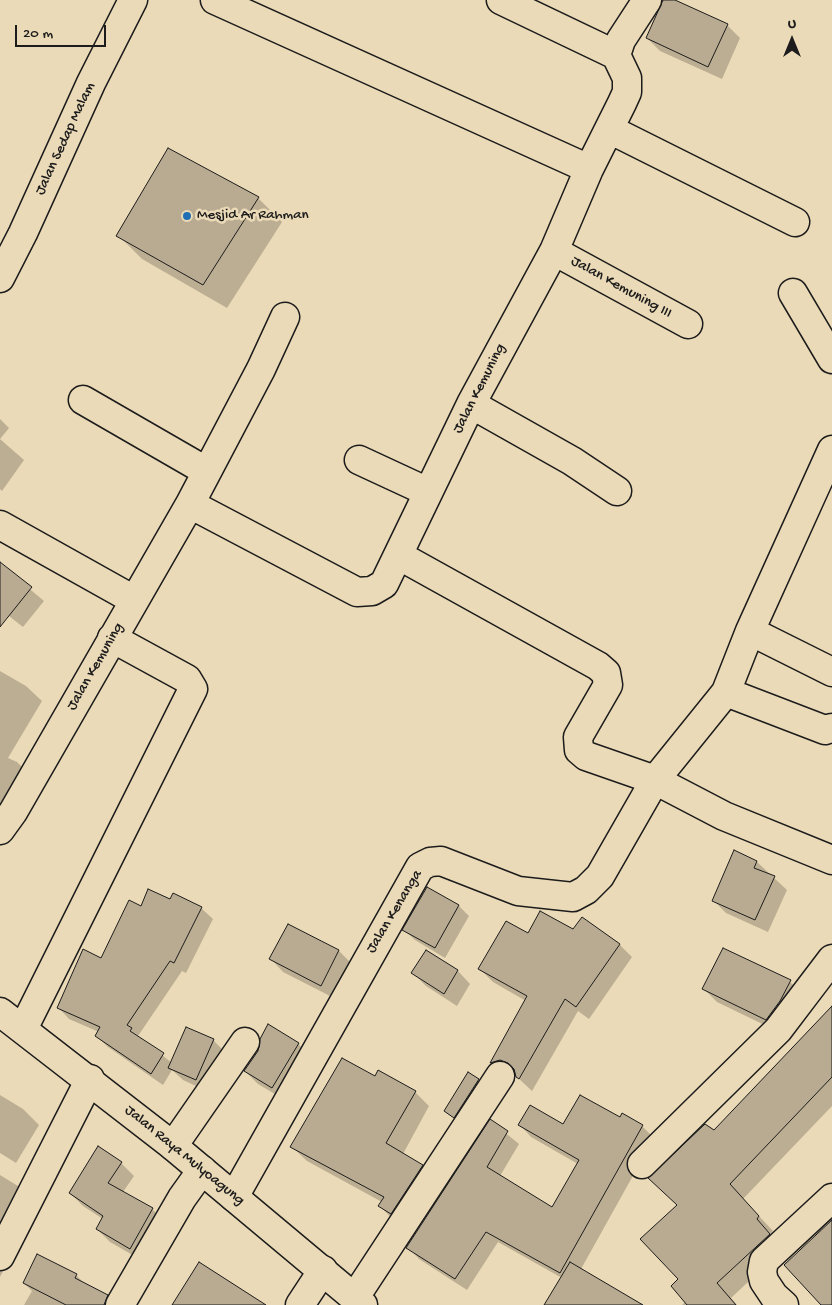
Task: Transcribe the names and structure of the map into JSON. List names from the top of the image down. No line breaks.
{"streets":{"street":["Jalan Sedap Malam","Jalan Kemuning III","Jalan Kemuning","Jalan Kenanga","Jalan Raya Mulyoagung"]},"crossings":[["Jalan Kemuning III","Jalan Kemuning"],["Jalan Kenanga","Jalan Raya Mulyoagung"]],"places":["Mesjid Ar Rahman"],"scale_bar":"20 m","north":"top"}
